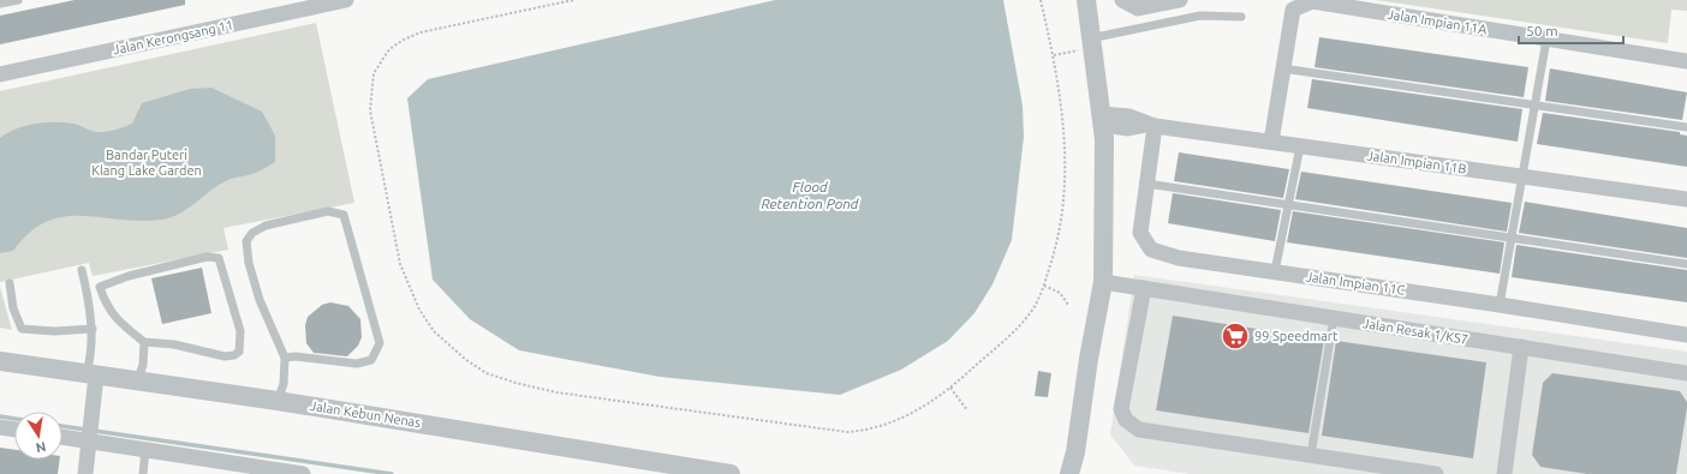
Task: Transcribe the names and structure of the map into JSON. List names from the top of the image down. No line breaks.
{"streets":{"street":["Jalan Impian 11A","Jalan Kerongsang 11","Jalan Impian 11B","Jalan Impian 11C","Jalan Resak 1/KS7","Jalan Kebun Nenas"]},"crossings":[["Jalan Impian 11A","Jalan Impian 11B"],["Jalan Impian 11B","Jalan Impian 11C"]],"water":["Flood Retention Pond"],"parks":["Bandar Puteri Klang Lake Garden"],"places":{"supermarket":["99 Speedmart"]},"scale_bar":"50 m","north":"bottom"}
